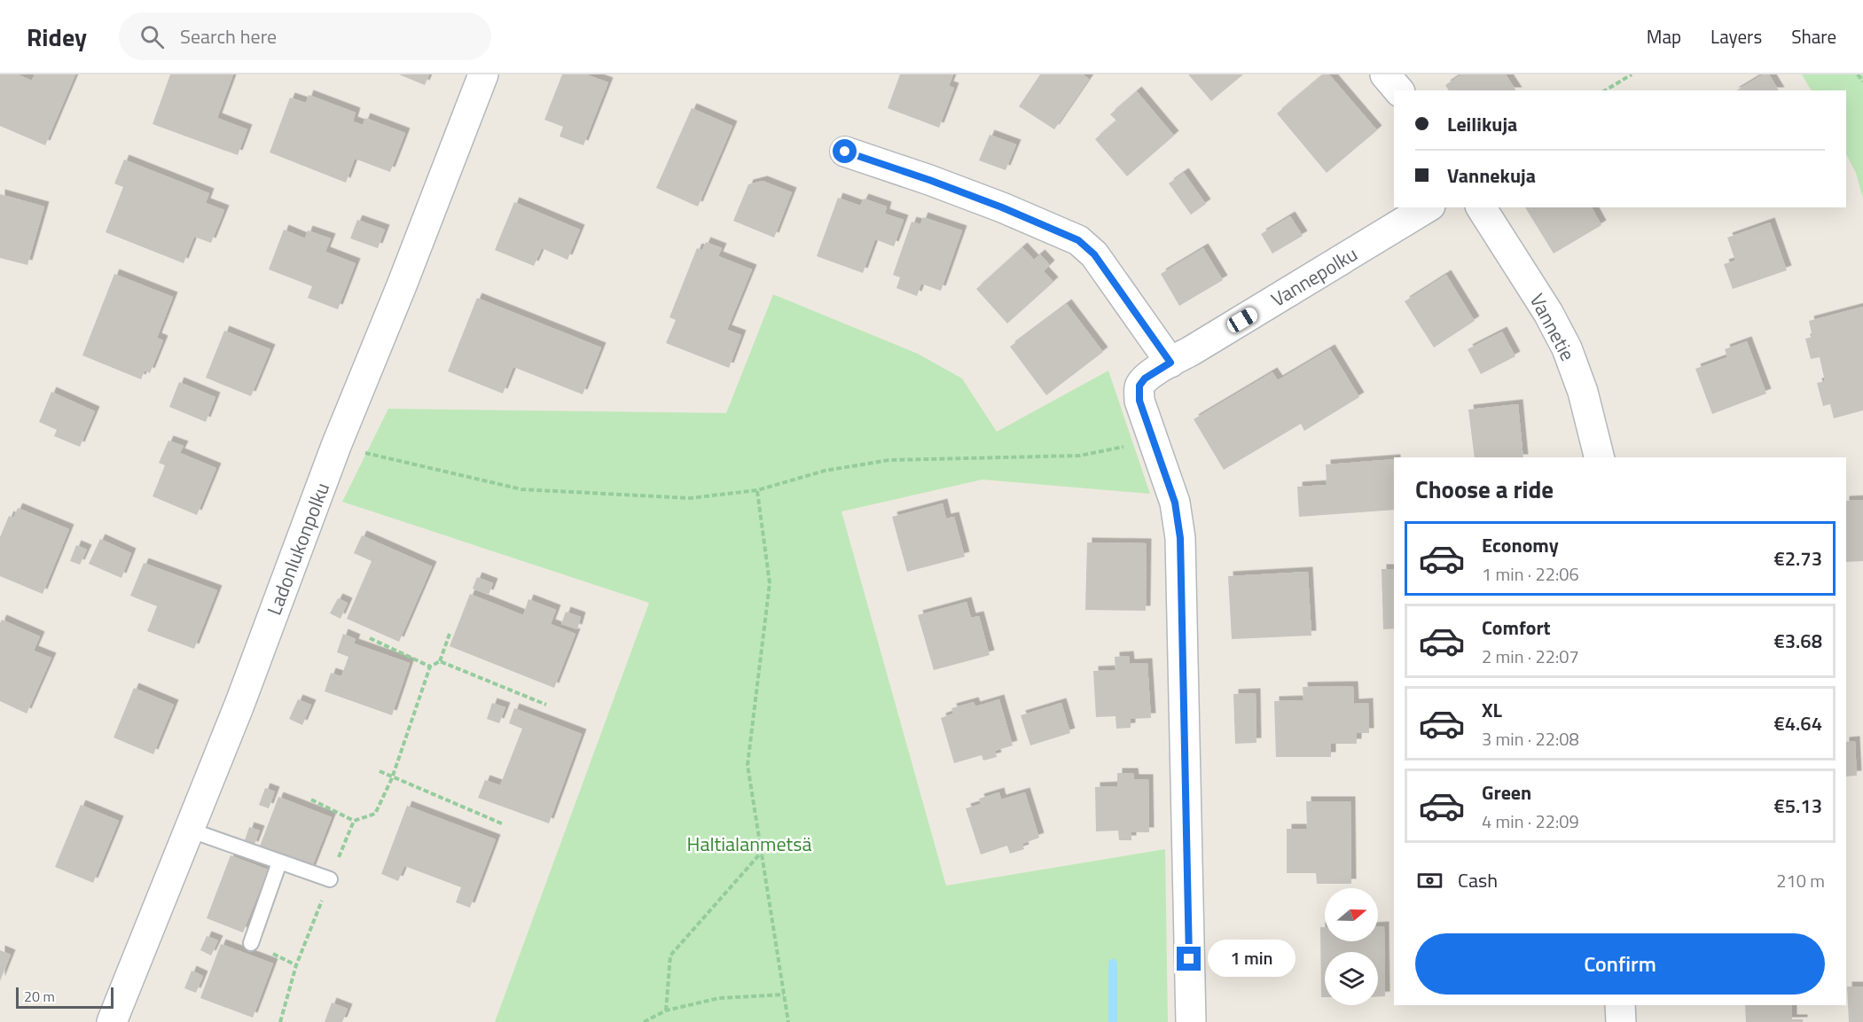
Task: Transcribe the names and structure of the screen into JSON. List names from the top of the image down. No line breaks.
{"streets":{"street":["Vannepolku","Vannetie","Ladonlukonpolku"]},"parks":["Haltialanmetsä"],"scale_bar":"20 m","north":"right","page":{"header":"Ridey","search":"Search here","nav":["Map","Layers","Share"],"banner":["Leilikuja","Vannekuja"],"heading":"Choose a ride","list":[{"name":"Economy","note":"1 min · 22:06","value":"€2.73"},{"name":"Comfort","note":"2 min · 22:07","value":"€3.68"},{"name":"XL","note":"3 min · 22:08","value":"€4.64"},{"name":"Green","note":"4 min · 22:09","value":"€5.13"}],"pay":["Cash","210 m"],"buttons":"Confirm","bubble":"1 min","scale":"20 m"}}
